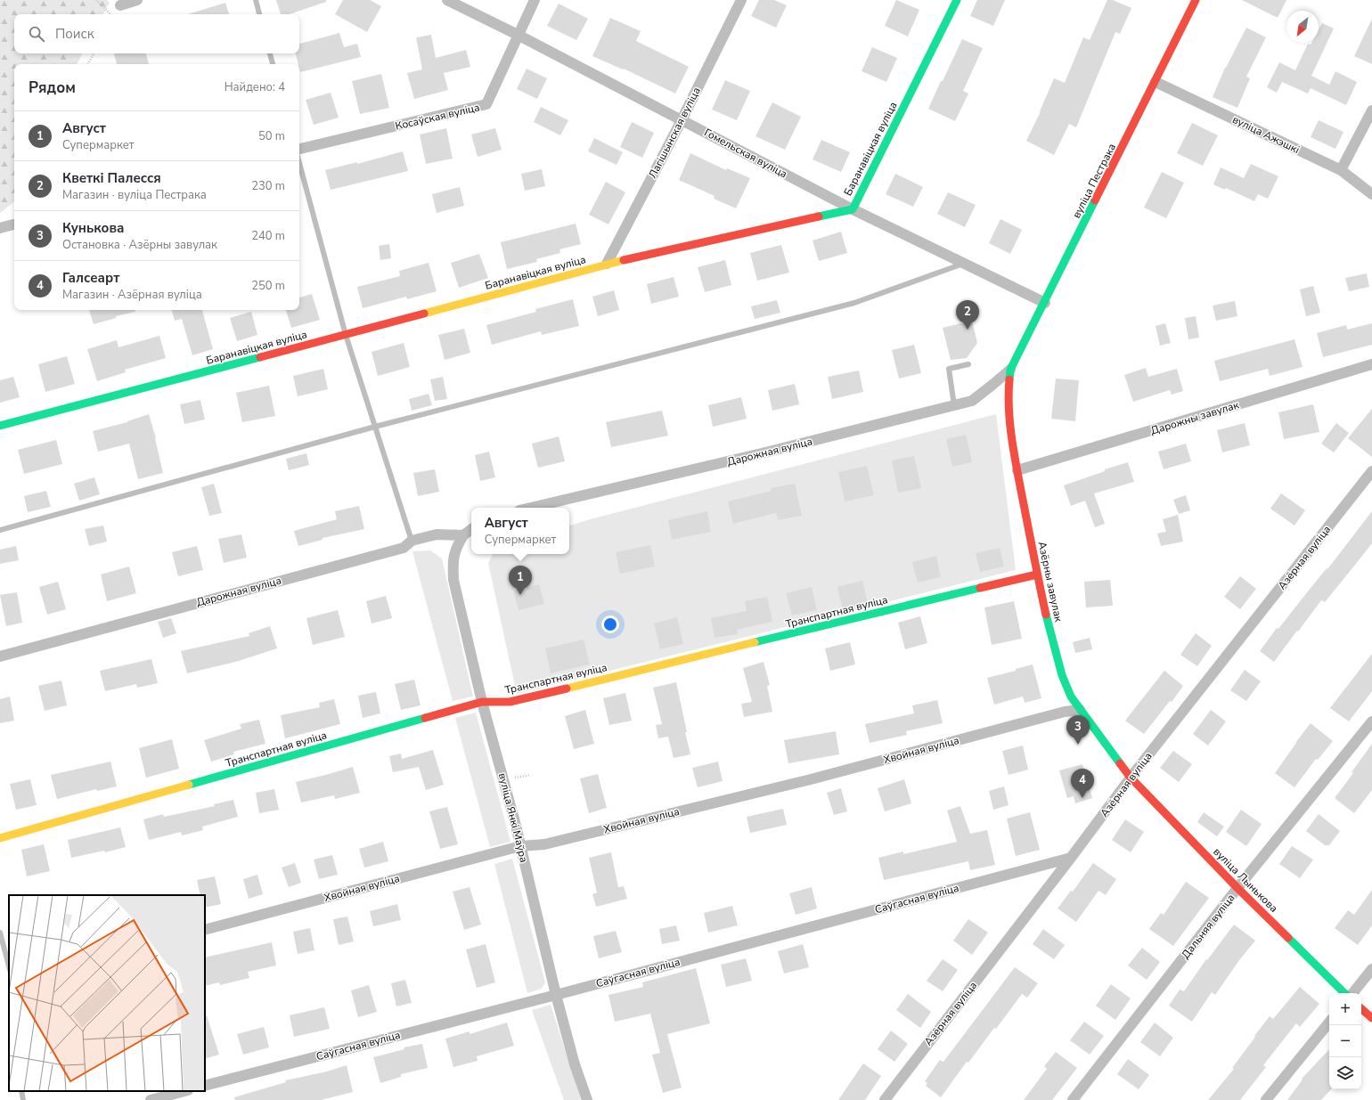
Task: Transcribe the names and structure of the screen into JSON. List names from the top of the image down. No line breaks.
{"streets":{"street":["Косаўская вуліца","Лагішынская вуліца","вуліца Ажэшкі","Баранавіцкая вуліца","Гомельская вуліца","вуліца Пестрака","Дарожны завулак","Дарожная вуліца","Азёрная вуліца","Азёрны завулак","Транспартная вуліца","Хвойная вуліца","вуліца Янкі Маўра","вуліца Лынькова","Саўгасная вуліца","Дальняя вуліца"]},"crossings":[["Косаўская вуліца","Гомельская вуліца"],["Лагішынская вуліца","Баранавіцкая вуліца"],["Лагішынская вуліца","Гомельская вуліца"],["вуліца Ажэшкі","вуліца Пестрака"],["Баранавіцкая вуліца","Гомельская вуліца"],["Гомельская вуліца","вуліца Пестрака"],["вуліца Пестрака","Дарожная вуліца"],["вуліца Пестрака","Азёрны завулак"],["Дарожны завулак","Азёрны завулак"],["Дарожная вуліца","Азёрны завулак"],["Дарожная вуліца","вуліца Янкі Маўра"],["Азёрная вуліца","Азёрны завулак"],["Азёрная вуліца","вуліца Лынькова"],["Азёрная вуліца","Саўгасная вуліца"],["Азёрны завулак","Транспартная вуліца"],["Азёрны завулак","Хвойная вуліца"],["Азёрны завулак","вуліца Лынькова"],["Транспартная вуліца","вуліца Янкі Маўра"],["Хвойная вуліца","вуліца Янкі Маўра"],["вуліца Янкі Маўра","Саўгасная вуліца"],["вуліца Лынькова","Дальняя вуліца"]],"north":"bottom left","page":{"search":"Поиск","heading":["Рядом","Найдено: 4"],"list":[{"mark":"1","name":"Август","note":"Супермаркет","value":"50 m"},{"mark":"2","name":"Кветкі Палесся","note":"Магазин · вуліца Пестрака","value":"230 m"},{"mark":"3","name":"Кунькова","note":"Остановка · Азёрны завулак","value":"240 m"},{"mark":"4","name":"Галсеарт","note":"Магазин · Азёрная вуліца","value":"250 m"}],"pins":["2","1","3","4"],"popup":["Август","Супермаркет"],"map_buttons":["+","−"]}}
